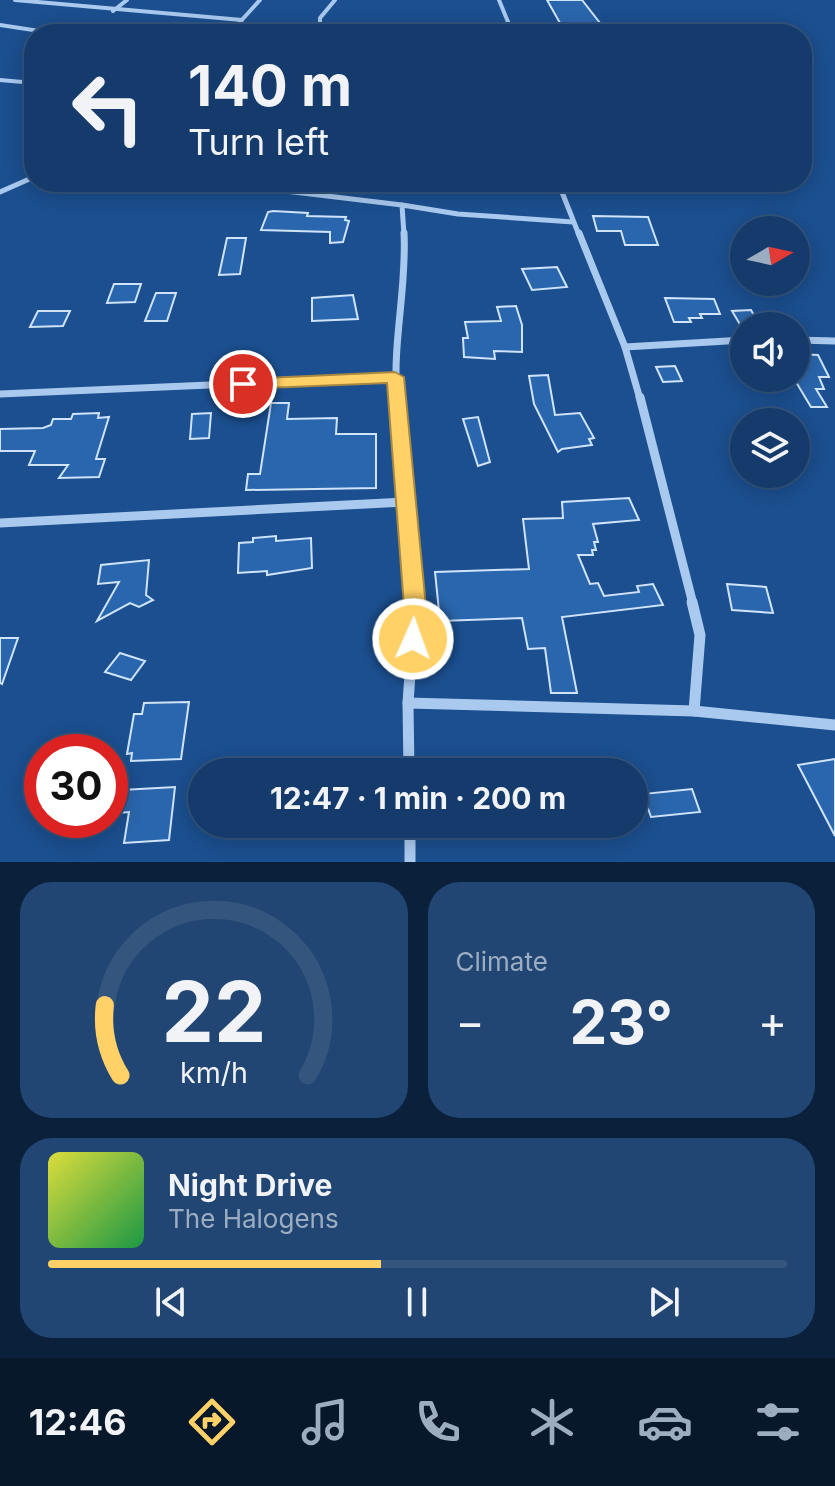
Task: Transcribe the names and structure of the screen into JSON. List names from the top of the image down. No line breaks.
{"north":"right","page":{"turn":["140 m","Turn left"],"limit":"30","trip":"12:47 · 1 min · 200 m","tile":"Climate","heat":["−","23°","+"],"song":["Night Drive","The Halogens"],"tabs":"12:46","gauge":["22","km/h"]}}
